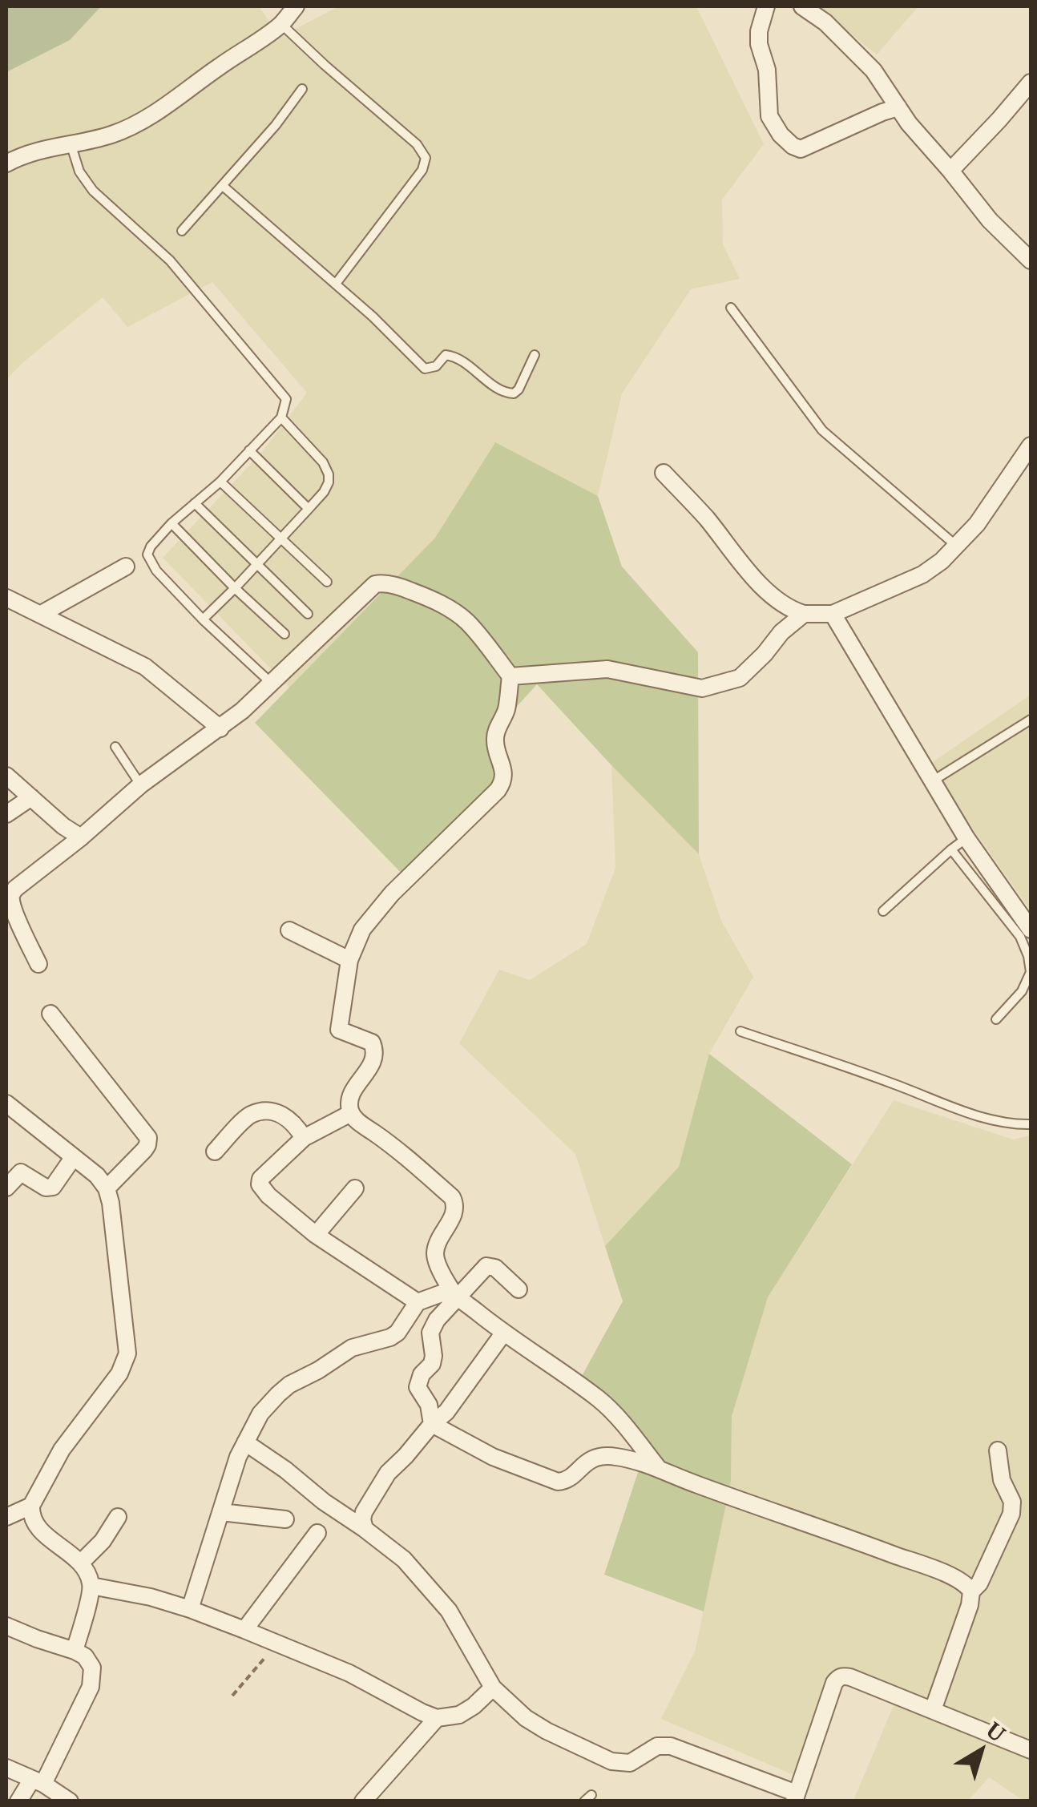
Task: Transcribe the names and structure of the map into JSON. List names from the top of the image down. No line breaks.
{"north":"top right"}
